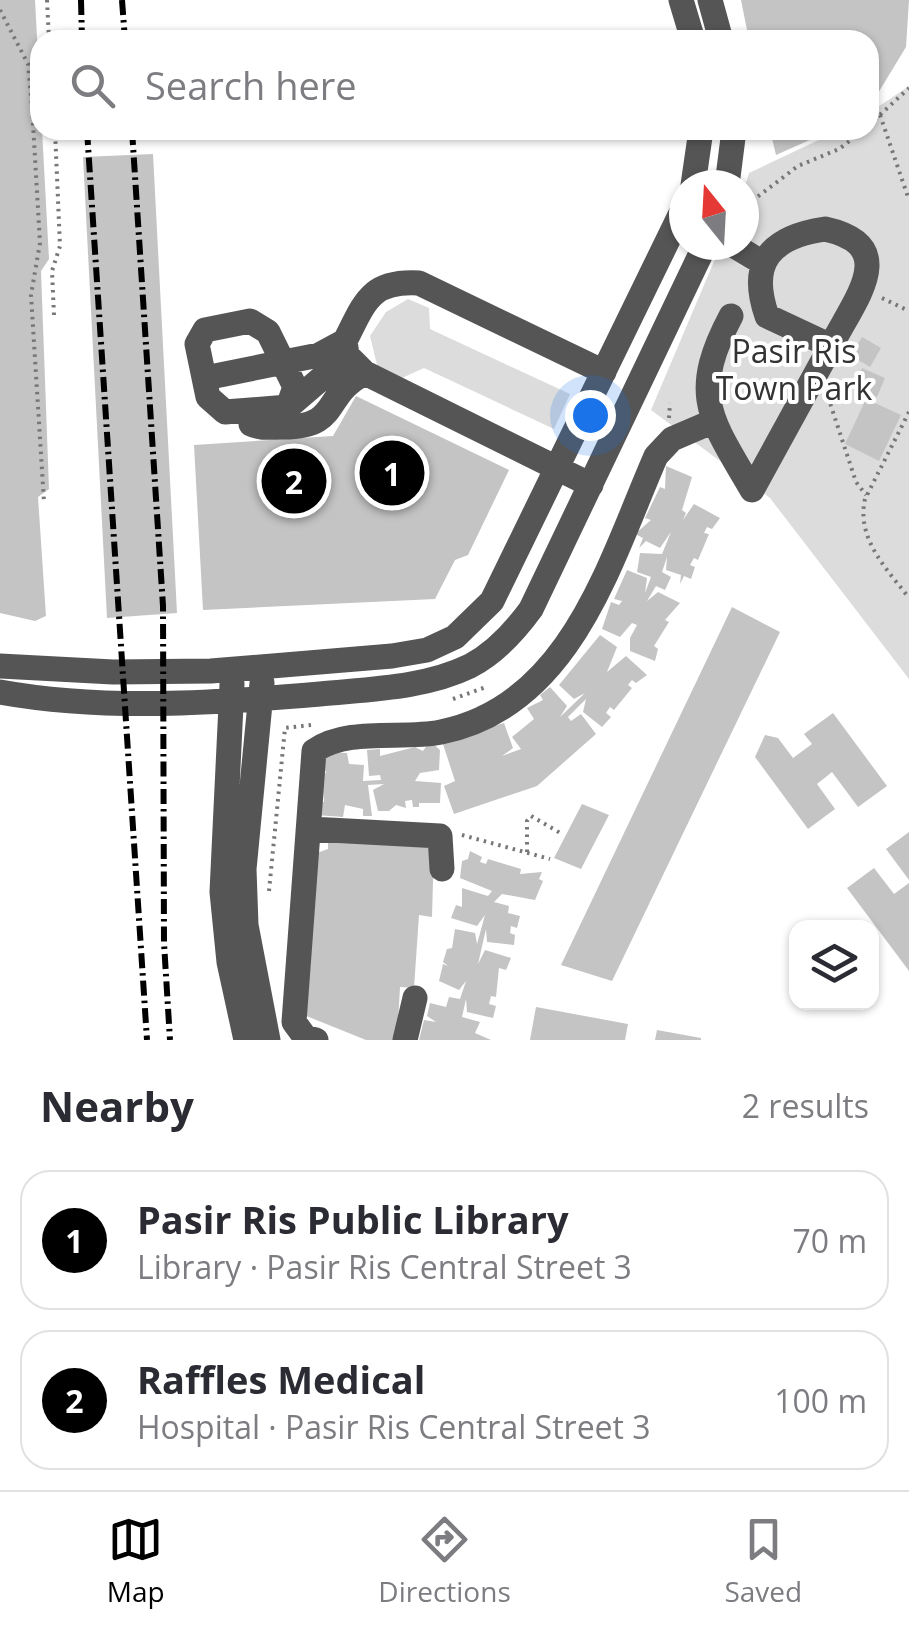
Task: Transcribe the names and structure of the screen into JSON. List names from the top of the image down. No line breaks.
{"parks":["Pasir Ris Town Park"],"north":"top","page":{"search":"Search here","pins":["1","2"],"heading":["Nearby","2 results"],"list":[{"mark":"1","name":"Pasir Ris Public Library","note":"Library · Pasir Ris Central Street 3","value":"70 m"},{"mark":"2","name":"Raffles Medical","note":"Hospital · Pasir Ris Central Street 3","value":"100 m"}],"nav":["Map","Directions","Saved"]}}
